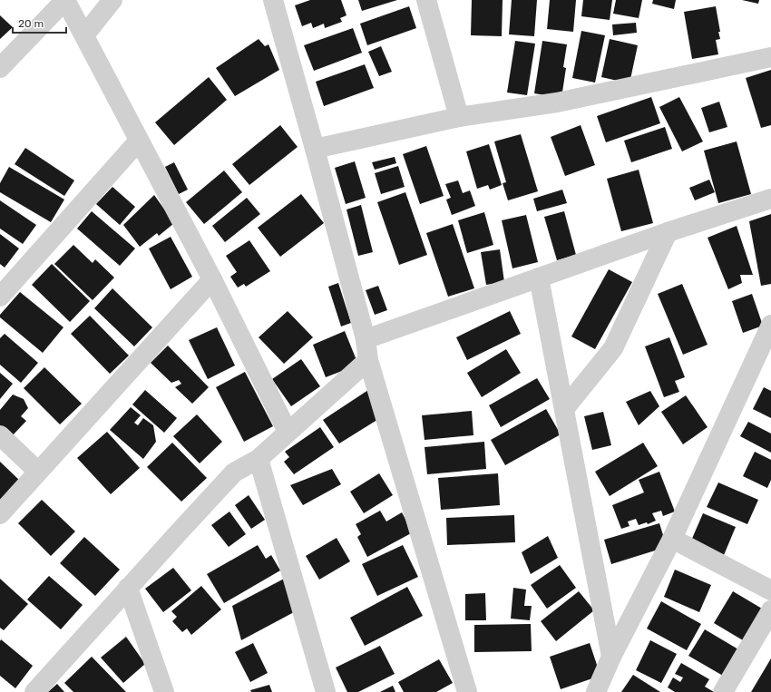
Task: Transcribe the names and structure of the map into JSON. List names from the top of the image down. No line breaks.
{"scale_bar":"20 m"}
